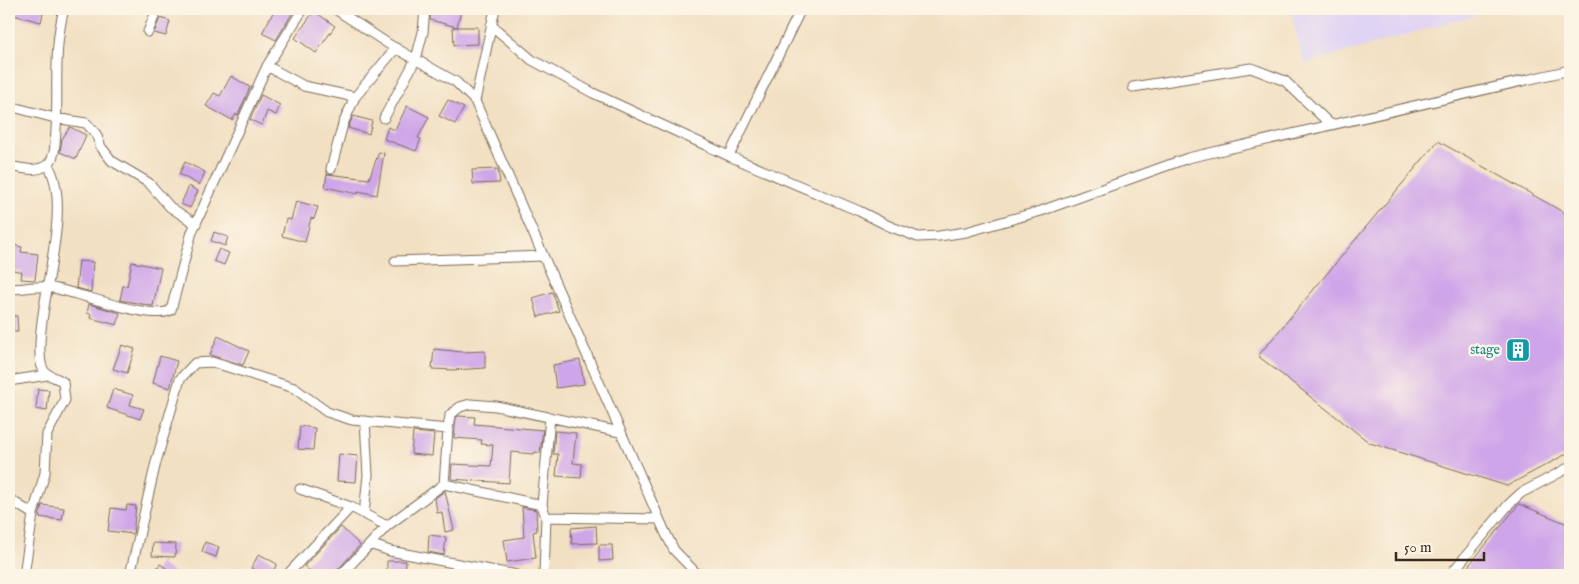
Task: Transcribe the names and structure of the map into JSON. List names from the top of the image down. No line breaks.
{"places":{"building":["stage"]},"scale_bar":"50 m"}
